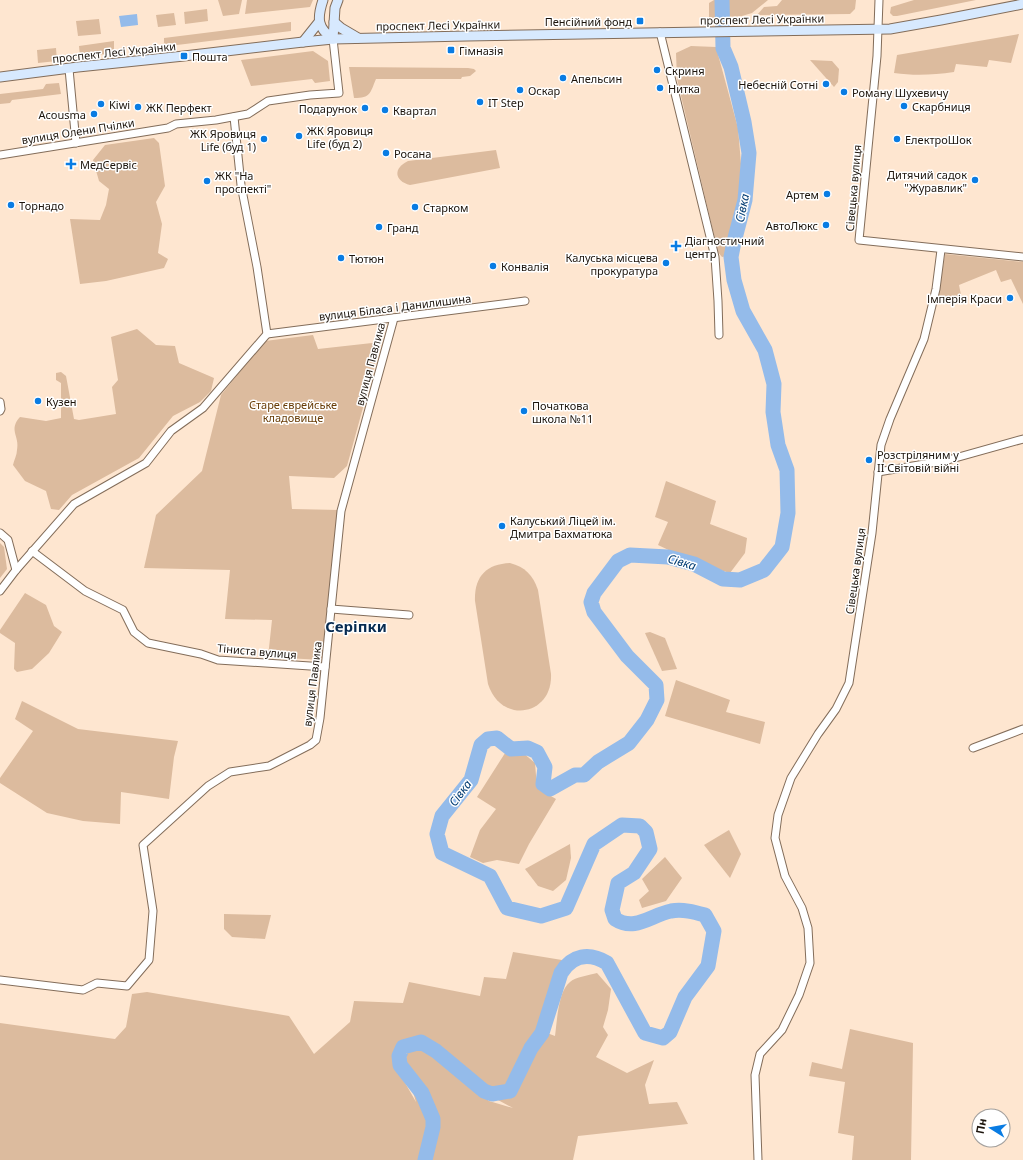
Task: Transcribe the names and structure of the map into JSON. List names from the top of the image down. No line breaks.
{"streets":{"main road":["проспект Лесі Українки"],"street":["вулиця Олени Пчілки","Сівецька вулиця","вулиця Біласа і Данилишина","вулиця Павлика","Тіниста вулиця"]},"crossings":[["проспект Лесі Українки","вулиця Олени Пчілки"],["проспект Лесі Українки","Сівецька вулиця"],["вулиця Біласа і Данилишина","вулиця Павлика"],["вулиця Павлика","Тіниста вулиця"]],"districts":["Серіпки"],"water":["Сівка"],"parks":["Старе єврейське кладовище"],"places":{"transit":["Пенсійний фонд","Гімназія","Пошта"],"other":["Скриня","Апельсин","Небесній Сотні","Нитка","Оскар","Роману Шухевичу","IT Step","Kiwi","Скарбниця","ЖК Перфект","Подарунок","Квартал","Acousma","ЖК Яровиця Life (буд 2)","ЖК Яровиця Life (буд 1)","ЕлектроШок","Росана","Дитячий садок \"Журавлик\"","ЖК \"На проспекті\"","Артем","Торнадо","Старком","АвтоЛюкс","Гранд","Тютюн","Калуська місцева прокуратура","Конвалія","Імперія Краси","Кузен","Початкова школа №11","Розстріляним у II Світовій війні","Калуський Ліцей ім. Дмитра Бахматюка"],"health":["МедСервіс","Діагностичний центр"]},"north":"left"}
